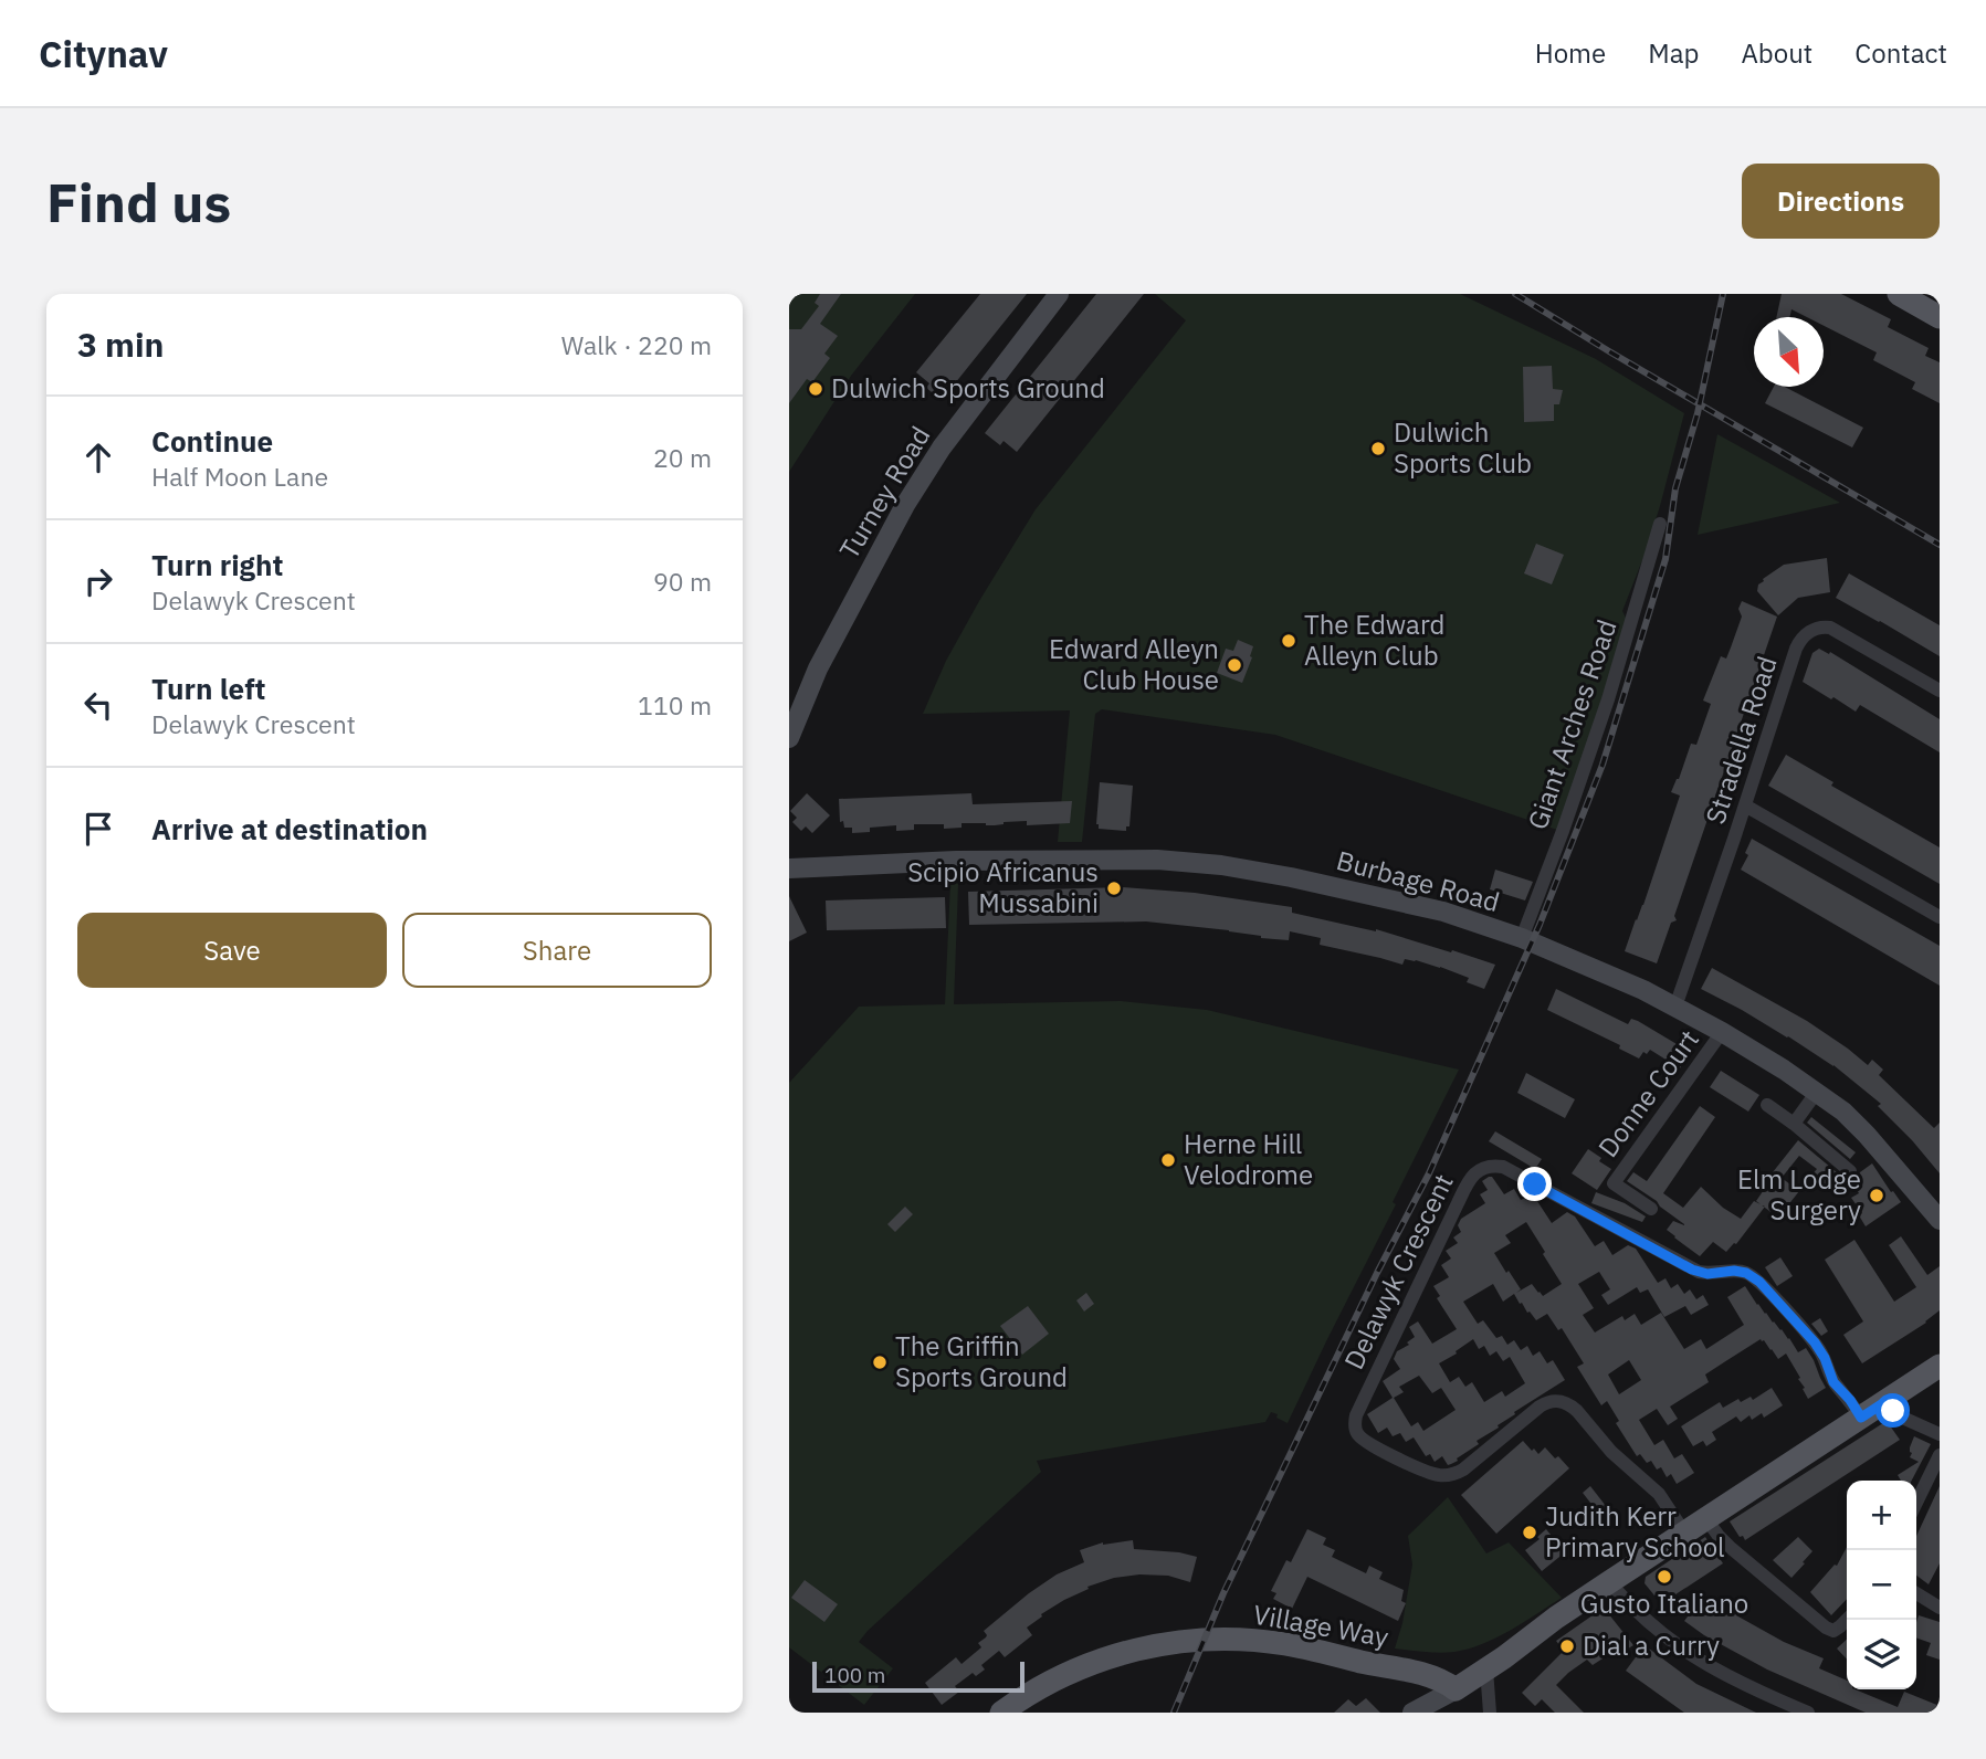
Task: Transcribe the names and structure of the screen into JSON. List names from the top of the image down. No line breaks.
{"streets":{"main road":["Village Way"],"street":["Turney Road","Giant Arches Road","Stradella Road","Burbage Road","Donne Court","Delawyk Crescent"]},"crossings":[["Giant Arches Road","Burbage Road"],["Stradella Road","Burbage Road"],["Burbage Road","Donne Court"]],"places":["Dulwich Sports Ground","Dulwich Sports Club","The Edward Alleyn Club","Edward Alleyn Club House","Scipio Africanus Mussabini","Herne Hill Velodrome","Elm Lodge Surgery","The Griffin Sports Ground","Judith Kerr Primary School","Gusto Italiano","Dial a Curry"],"scale_bar":"100 m","north":"bottom right","page":{"header":"Citynav","nav":["Home","Map","About","Contact"],"buttons":["Directions",["Save","Share"]],"title":"Find us","heading":["3 min","Walk · 220 m"],"list":[["Continue","Half Moon Lane","20 m"],["Turn right","Delawyk Crescent","90 m"],["Turn left","Delawyk Crescent","110 m"],"Arrive at destination"],"map_buttons":["+","−"],"scale":"100 m"}}
